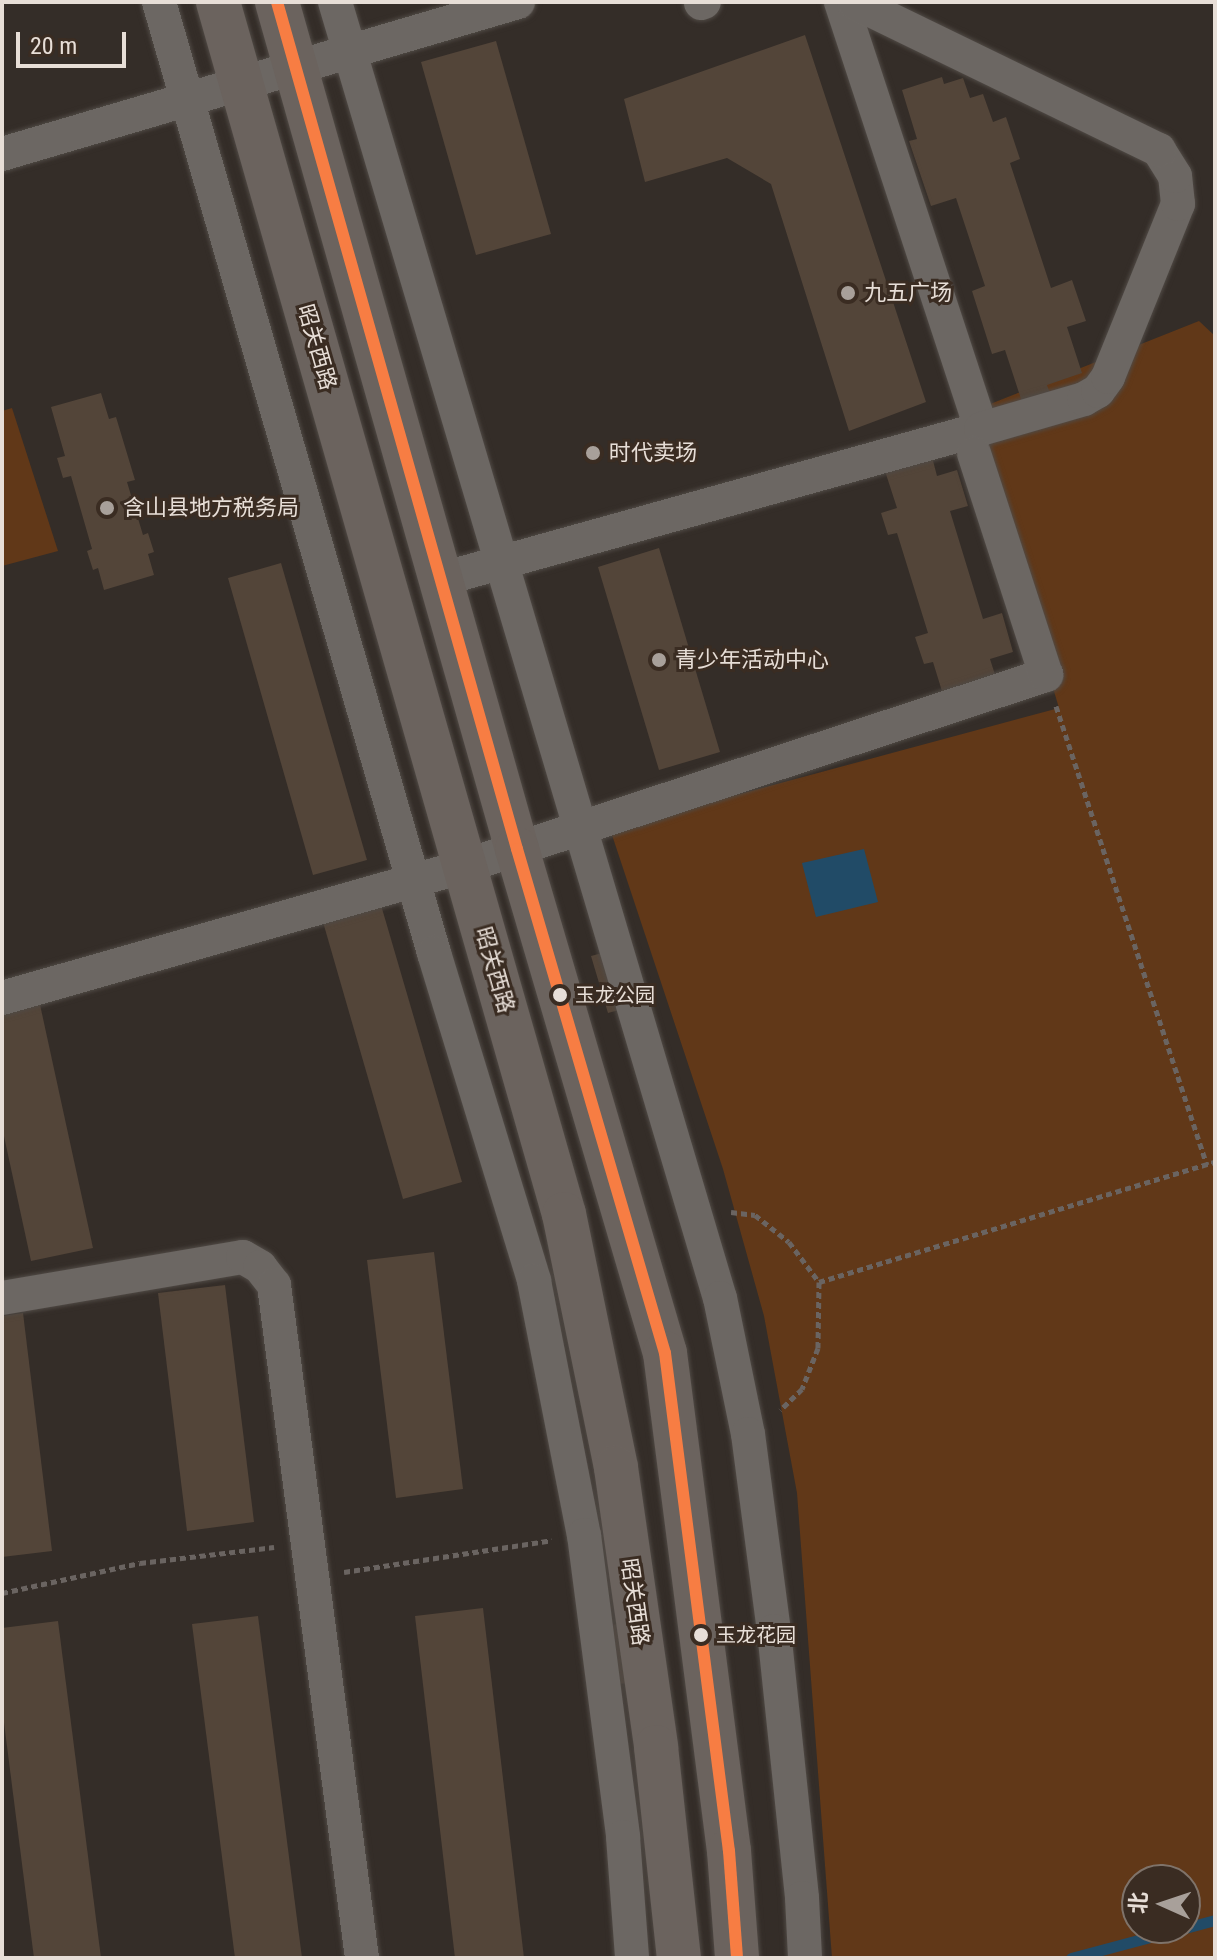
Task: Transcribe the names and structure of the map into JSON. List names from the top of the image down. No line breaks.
{"streets":{"main road":["昭关西路"]},"places":["九五广场","时代卖场","含山县地方税务局","青少年活动中心","玉龙公园","玉龙花园"],"scale_bar":"20 m","north":"left"}
